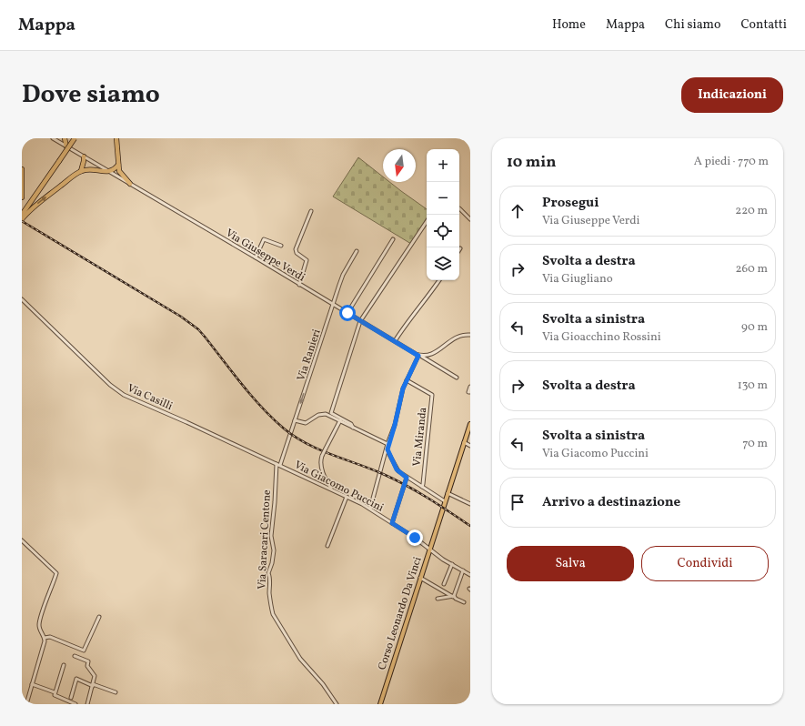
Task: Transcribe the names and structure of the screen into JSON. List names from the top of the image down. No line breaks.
{"streets":{"main road":["Corso Leonardo Da Vinci"],"street":["Via Giuseppe Verdi","Via Ranieri","Via Casilli","Via Miranda","Via Giacomo Puccini","Via Saracari Centone"]},"crossings":[["Via Giuseppe Verdi","Via Ranieri"],["Via Ranieri","Via Casilli"],["Via Ranieri","Via Giacomo Puccini"],["Via Ranieri","Via Saracari Centone"],["Via Casilli","Via Giacomo Puccini"],["Via Casilli","Via Saracari Centone"],["Via Giacomo Puccini","Via Saracari Centone"],["Via Giacomo Puccini","Corso Leonardo Da Vinci"]],"one_way":["Via Ranieri"],"north":"bottom","page":{"header":"Mappa","nav":["Home","Mappa","Chi siamo","Contatti"],"title":"Dove siamo","buttons":["Indicazioni",["Salva","Condividi"]],"heading":["10 min","A piedi · 770 m"],"map_buttons":["+","−"],"list":[["Prosegui","Via Giuseppe Verdi","220 m"],["Svolta a destra","Via Giugliano","260 m"],["Svolta a sinistra","Via Gioacchino Rossini","90 m"],["Svolta a destra","130 m"],["Svolta a sinistra","Via Giacomo Puccini","70 m"],"Arrivo a destinazione"]}}
